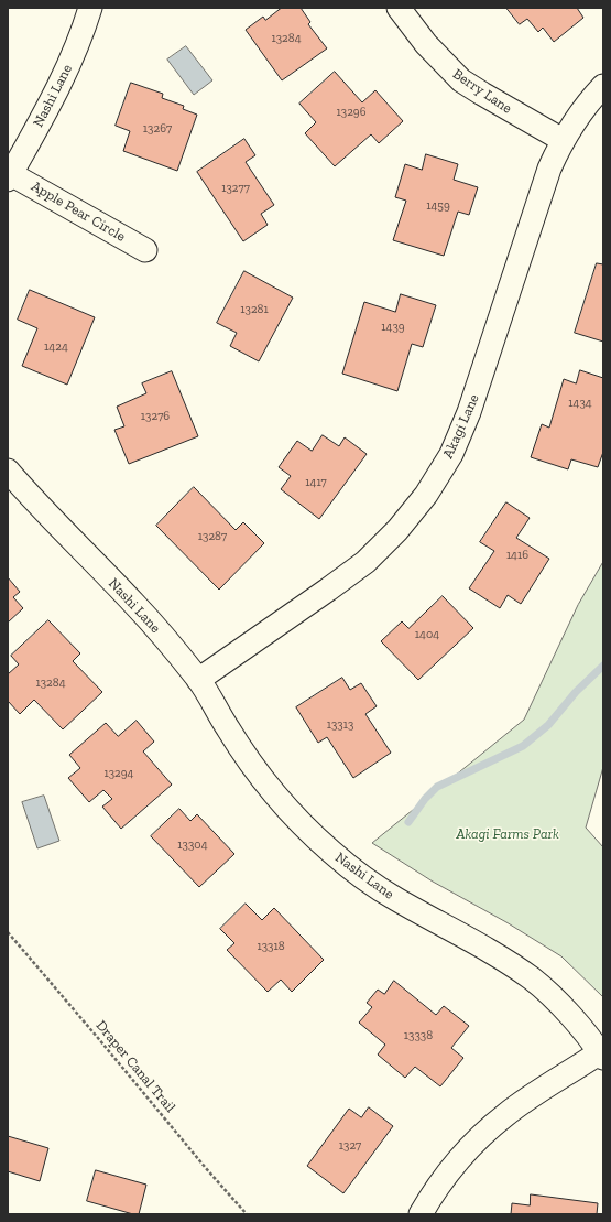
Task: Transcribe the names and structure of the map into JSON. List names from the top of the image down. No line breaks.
{"streets":{"street":["Berry Lane","Nashi Lane","Apple Pear Circle","Akagi Lane"],"path":["Draper Canal Trail"]},"crossings":[["Berry Lane","Akagi Lane"],["Nashi Lane","Apple Pear Circle"],["Nashi Lane","Akagi Lane"]],"parks":["Akagi Farms Park"],"house_numbers":["13284","13296","13267","13277","1459","13281","1439","1424","1434","13276","1417","13287","1416","1404","13284","13313","13294","13304","13318","13338","1327"]}
